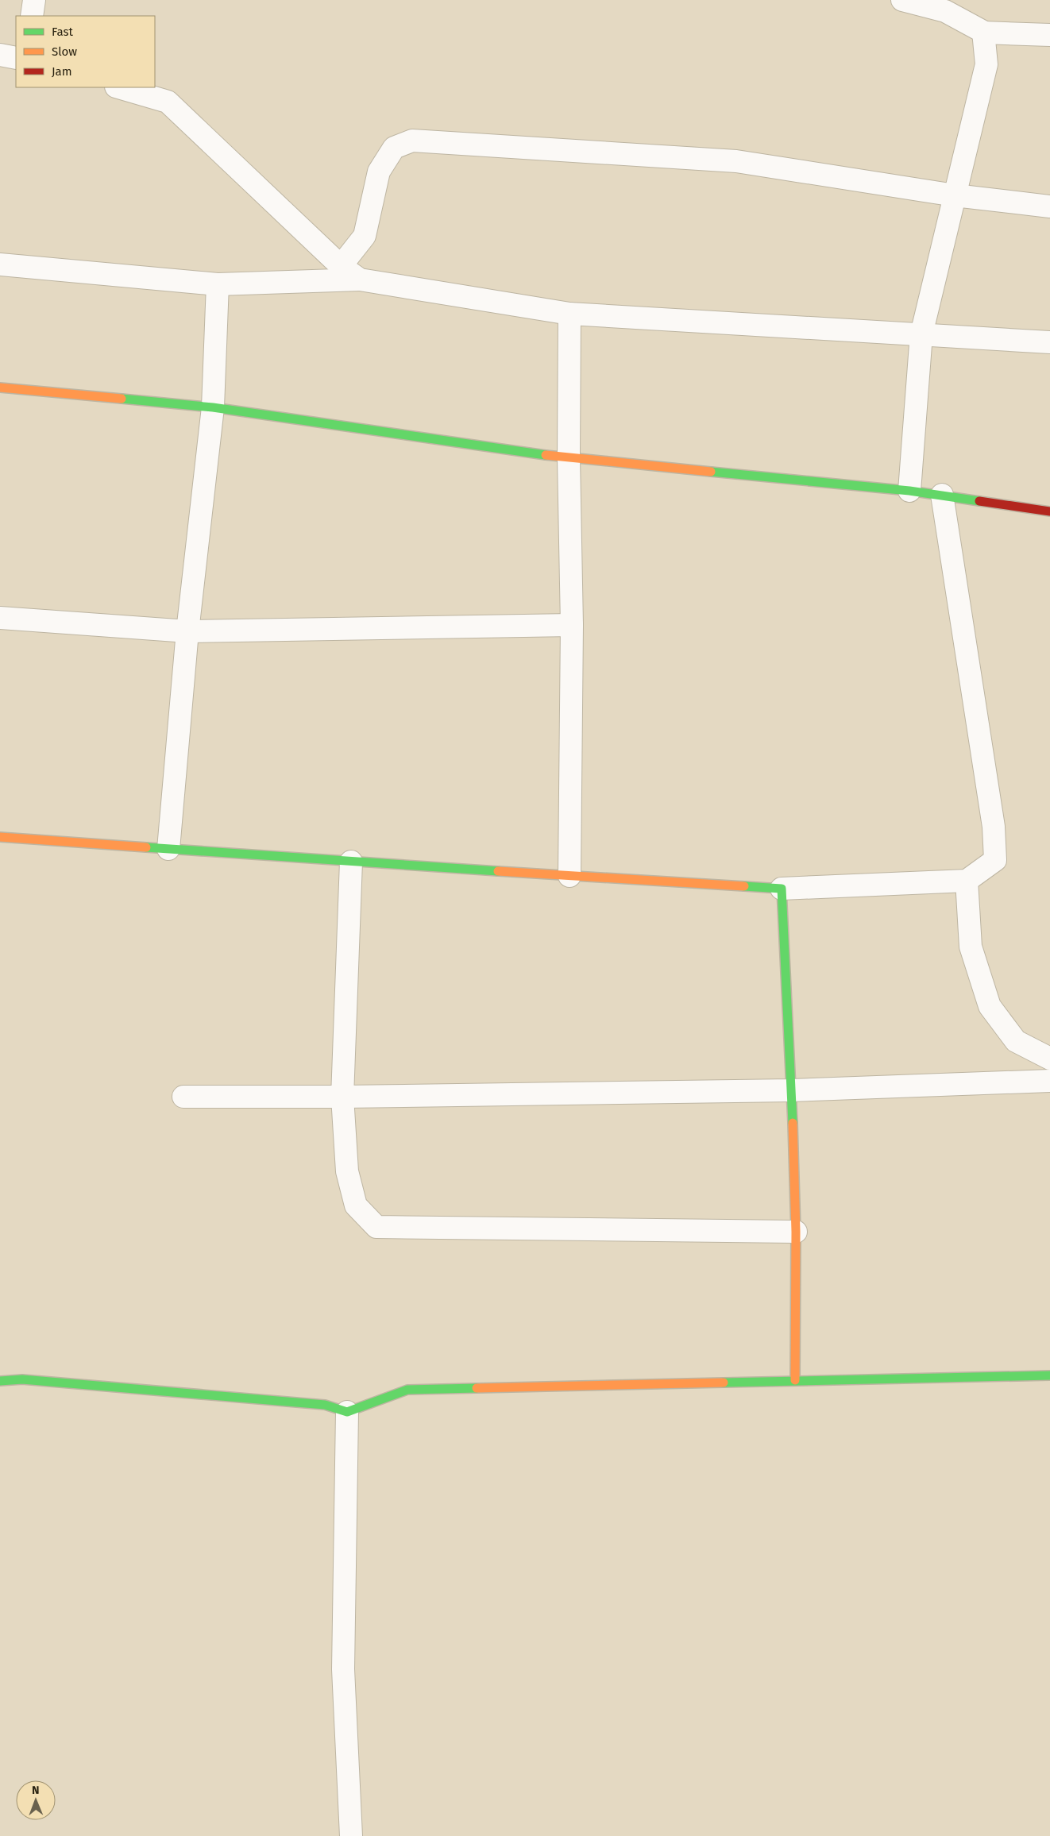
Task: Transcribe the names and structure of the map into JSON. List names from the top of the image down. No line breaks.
{"legend":["Fast","Slow","Jam"],"north":"top"}
